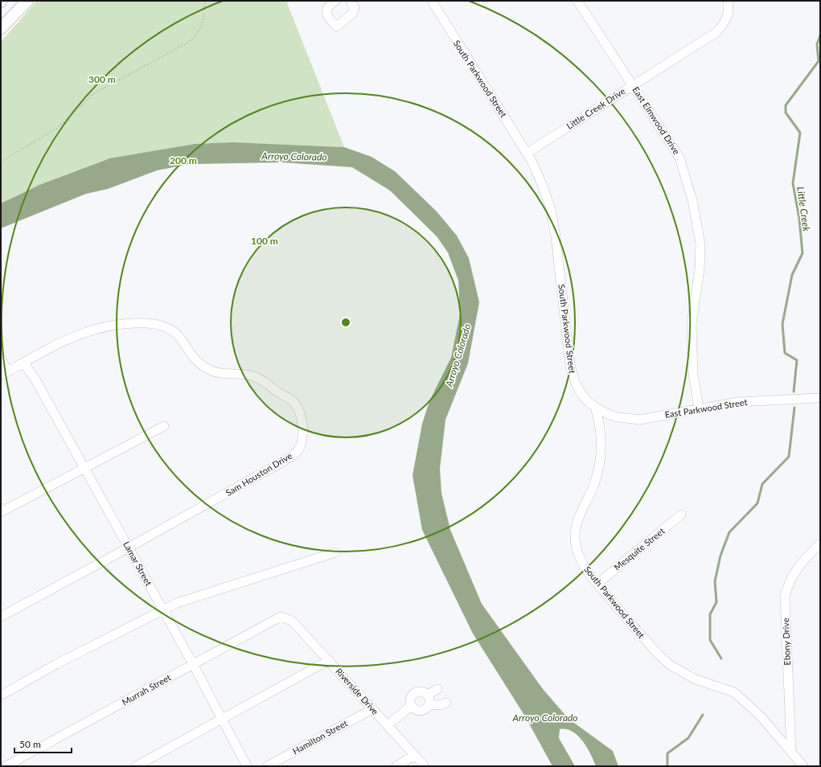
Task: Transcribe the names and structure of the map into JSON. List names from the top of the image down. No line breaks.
{"streets":{"street":["South Parkwood Street","Little Creek Drive","East Elmwood Drive","East Parkwood Street","Sam Houston Drive","Mesquite Street","Lamar Street","Ebony Drive","Murrah Street","Riverside Drive","Hamilton Street"]},"crossings":[["South Parkwood Street","Little Creek Drive"],["South Parkwood Street","East Parkwood Street"],["South Parkwood Street","Mesquite Street"],["South Parkwood Street","Ebony Drive"],["Little Creek Drive","East Elmwood Drive"],["East Elmwood Drive","East Parkwood Street"],["Sam Houston Drive","Lamar Street"],["Lamar Street","Murrah Street"],["Murrah Street","Riverside Drive"],["Riverside Drive","Hamilton Street"]],"water":["Arroyo Colorado","Little Creek"],"scale_bar":"50 m","rings":["300 m","200 m","100 m"]}
